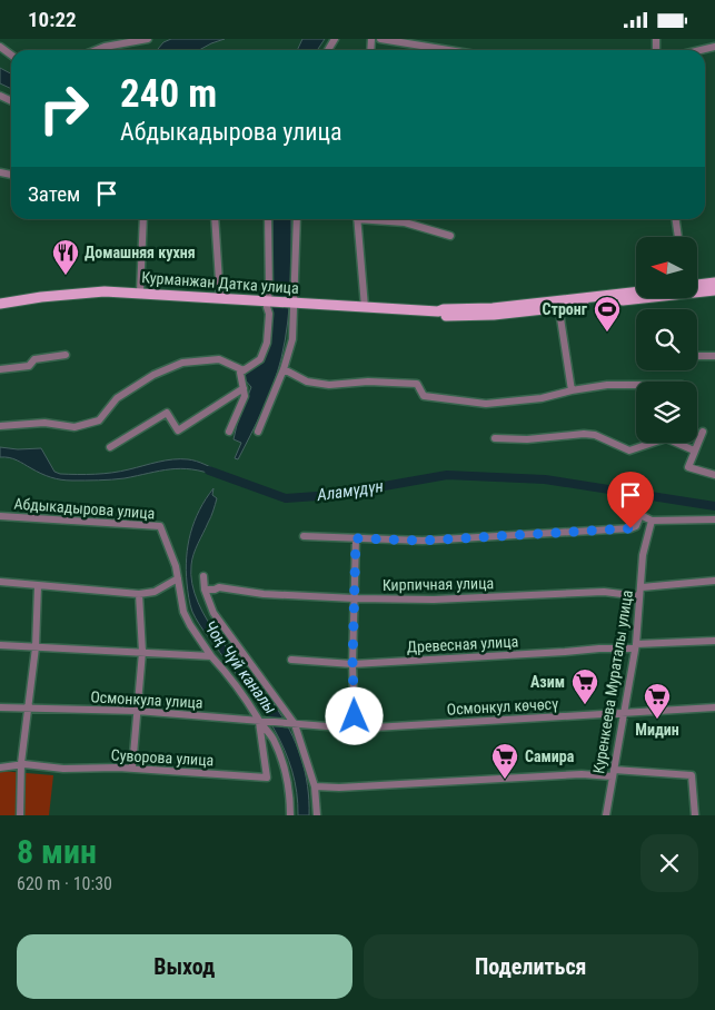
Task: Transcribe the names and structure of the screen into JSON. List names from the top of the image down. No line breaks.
{"streets":{"main road":["Курманжан Датка улица"],"street":["Абдыкадырова улица","Кирпичная улица","Древесная улица","Куренкеева Мураталы улица","Осмонкула улица","Осмонкул көчөсү","Суворова улица"]},"crossings":[["Абдыкадырова улица","Осмонкула улица"],["Абдыкадырова улица","Суворова улица"],["Кирпичная улица","Куренкеева Мураталы улица"],["Древесная улица","Куренкеева Мураталы улица"],["Куренкеева Мураталы улица","Осмонкул көчөсү"],["Осмонкула улица","Осмонкул көчөсү"],["Осмонкула улица","Суворова улица"]],"water":["Аламүдүн","Чоң Чүй каналы"],"places":{"restaurant":["Домашняя кухня"],"sports":["Стронг"],"supermarket":["Азим","Мидин","Самира"]},"north":"left","page":{"status":"10:22","turn":["240 m","Абдыкадырова улица"],"then":"Затем","heading":["8 мин","620 m · 10:30"],"buttons":["Выход","Поделиться"]}}
